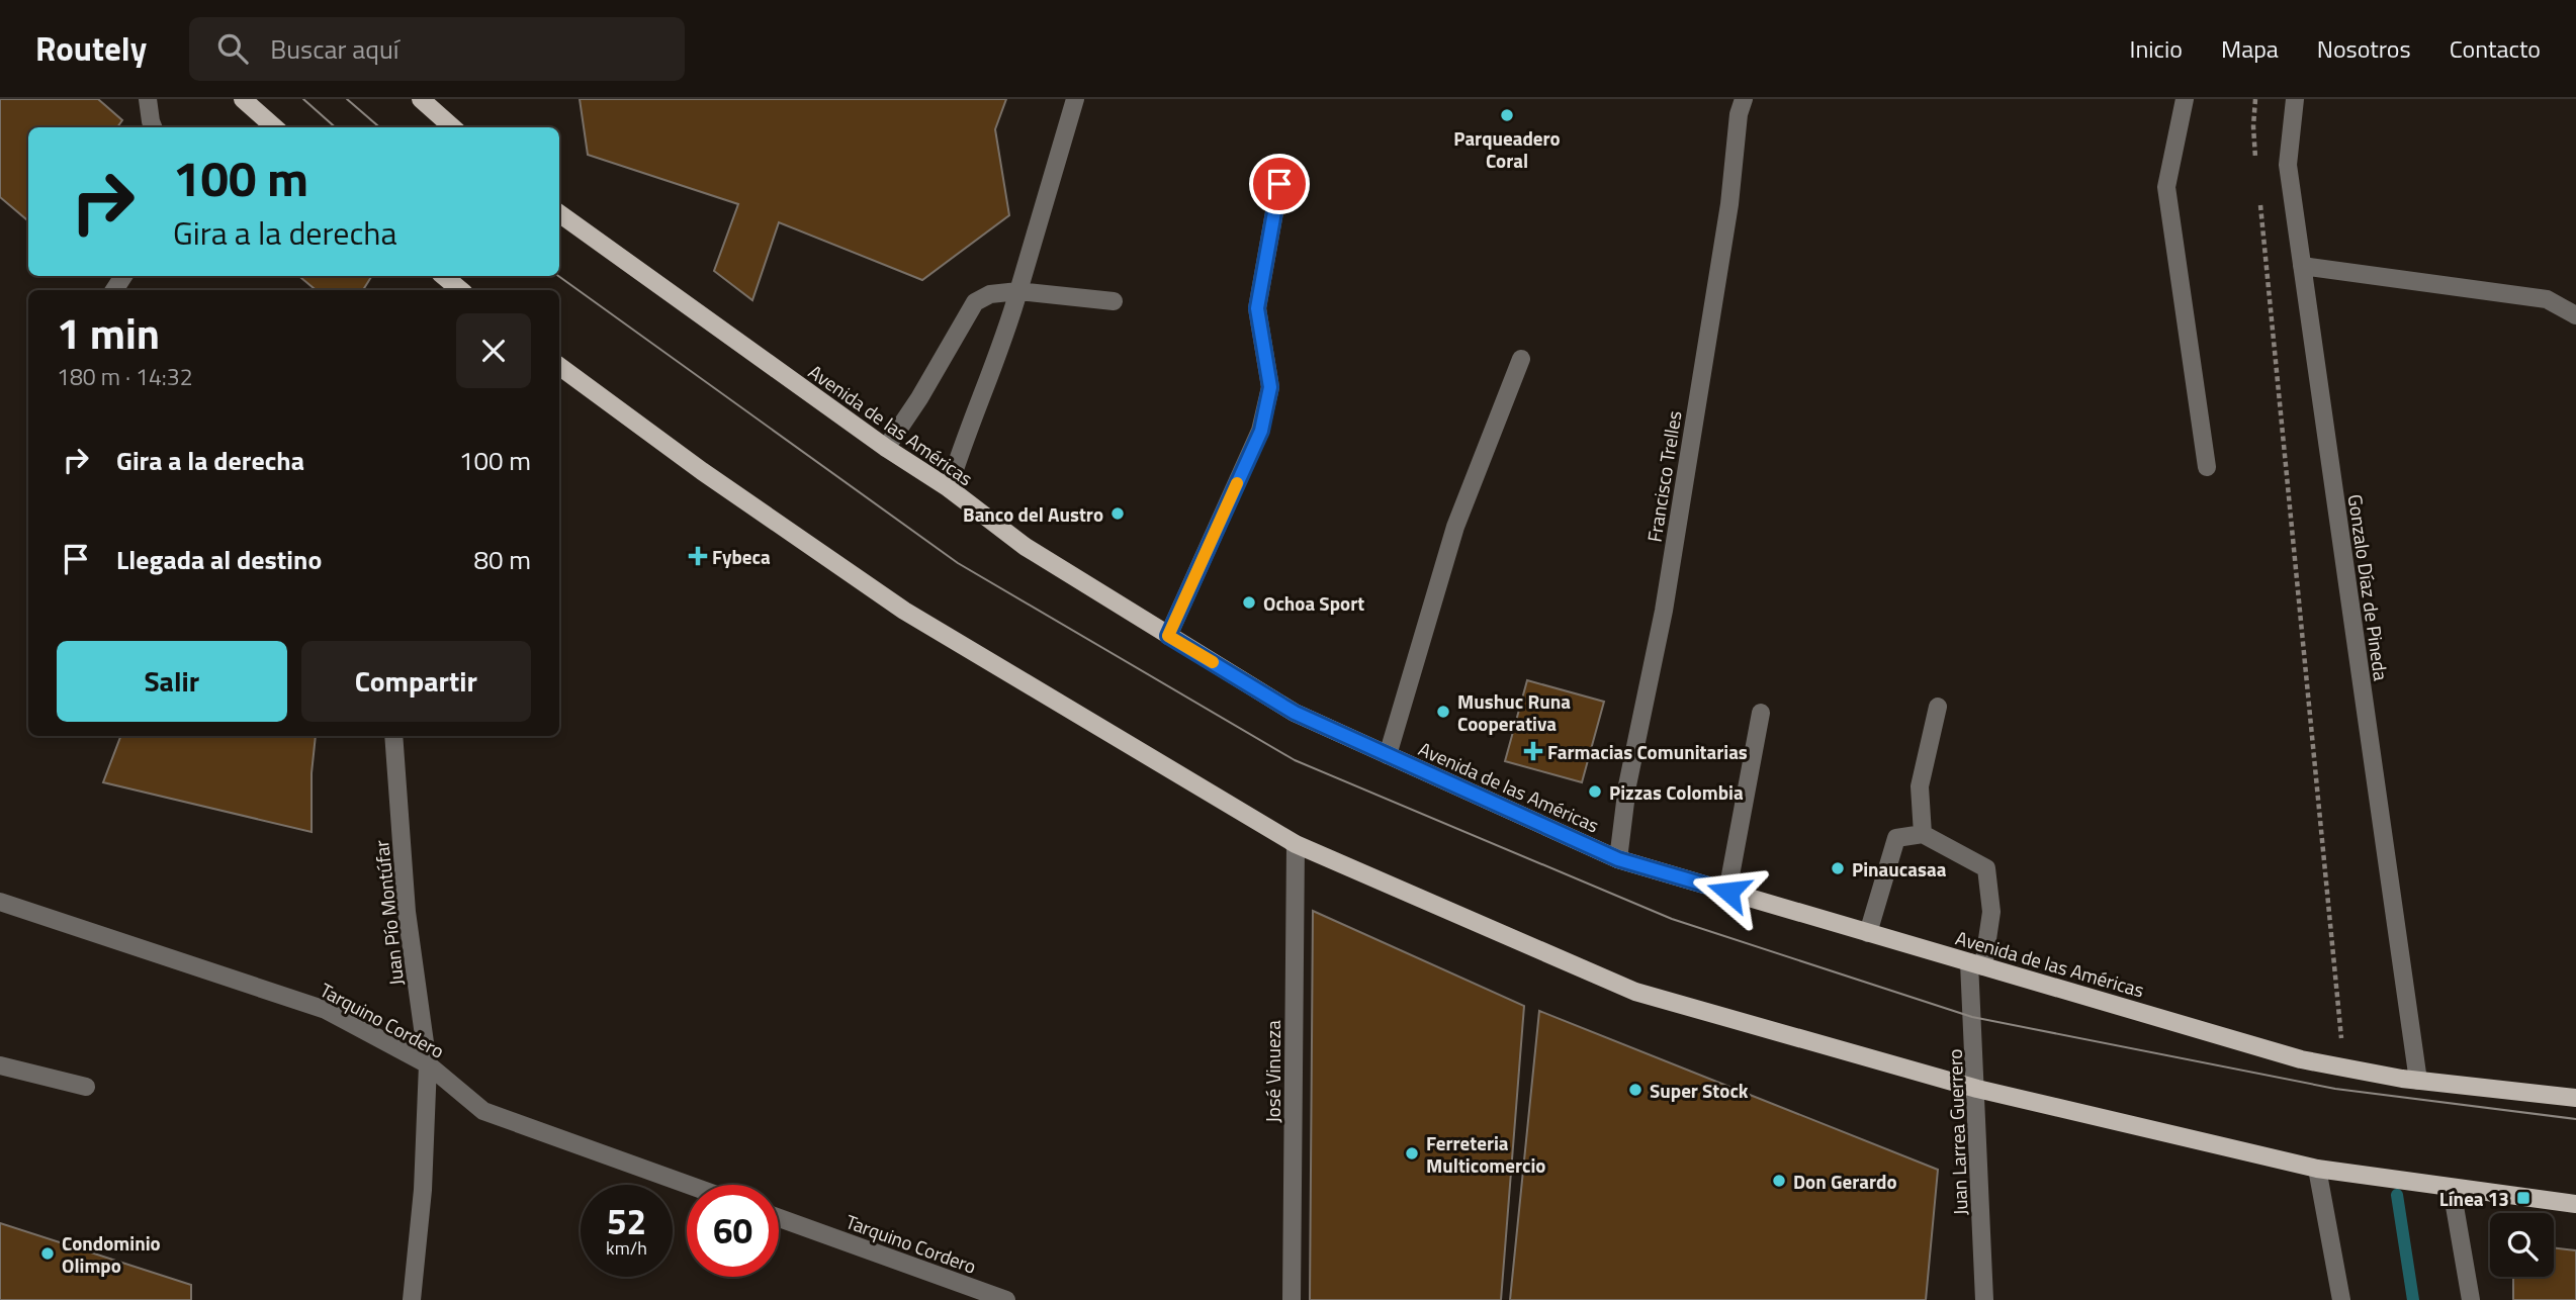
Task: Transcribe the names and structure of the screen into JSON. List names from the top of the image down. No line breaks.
{"streets":{"main road":["Avenida de las Américas"],"street":["Francisco Trelles","Gonzalo Díaz de Pineda","Juan Pío Montúfar","Tarquino Cordero","José Vinueza","Juan Larrea Guerrero"]},"crossings":[["Avenida de las Américas","Francisco Trelles"],["Avenida de las Américas","Gonzalo Díaz de Pineda"],["Avenida de las Américas","Juan Larrea Guerrero"],["Juan Pío Montúfar","Tarquino Cordero"]],"places":{"other":["Parqueadero Coral","Banco del Austro","Ochoa Sport","Mushuc Runa Cooperativa","Pizzas Colombia","Pinaucasaa","Super Stock","Ferreteria Multicomercio","Don Gerardo","Condominio Olimpo"],"health":["Fybeca","Farmacias Comunitarias"],"transit":["Línea 13"]},"page":{"header":"Routely","search":"Buscar aquí","nav":["Inicio","Mapa","Nosotros","Contacto"],"turn":["100 m","Gira a la derecha"],"heading":["1 min","180 m · 14:32"],"list":[{"name":"Gira a la derecha","value":"100 m"},{"name":"Llegada al destino","value":"80 m"}],"buttons":["Salir","Compartir"],"speed":"52 km/h","limit":"60"}}
